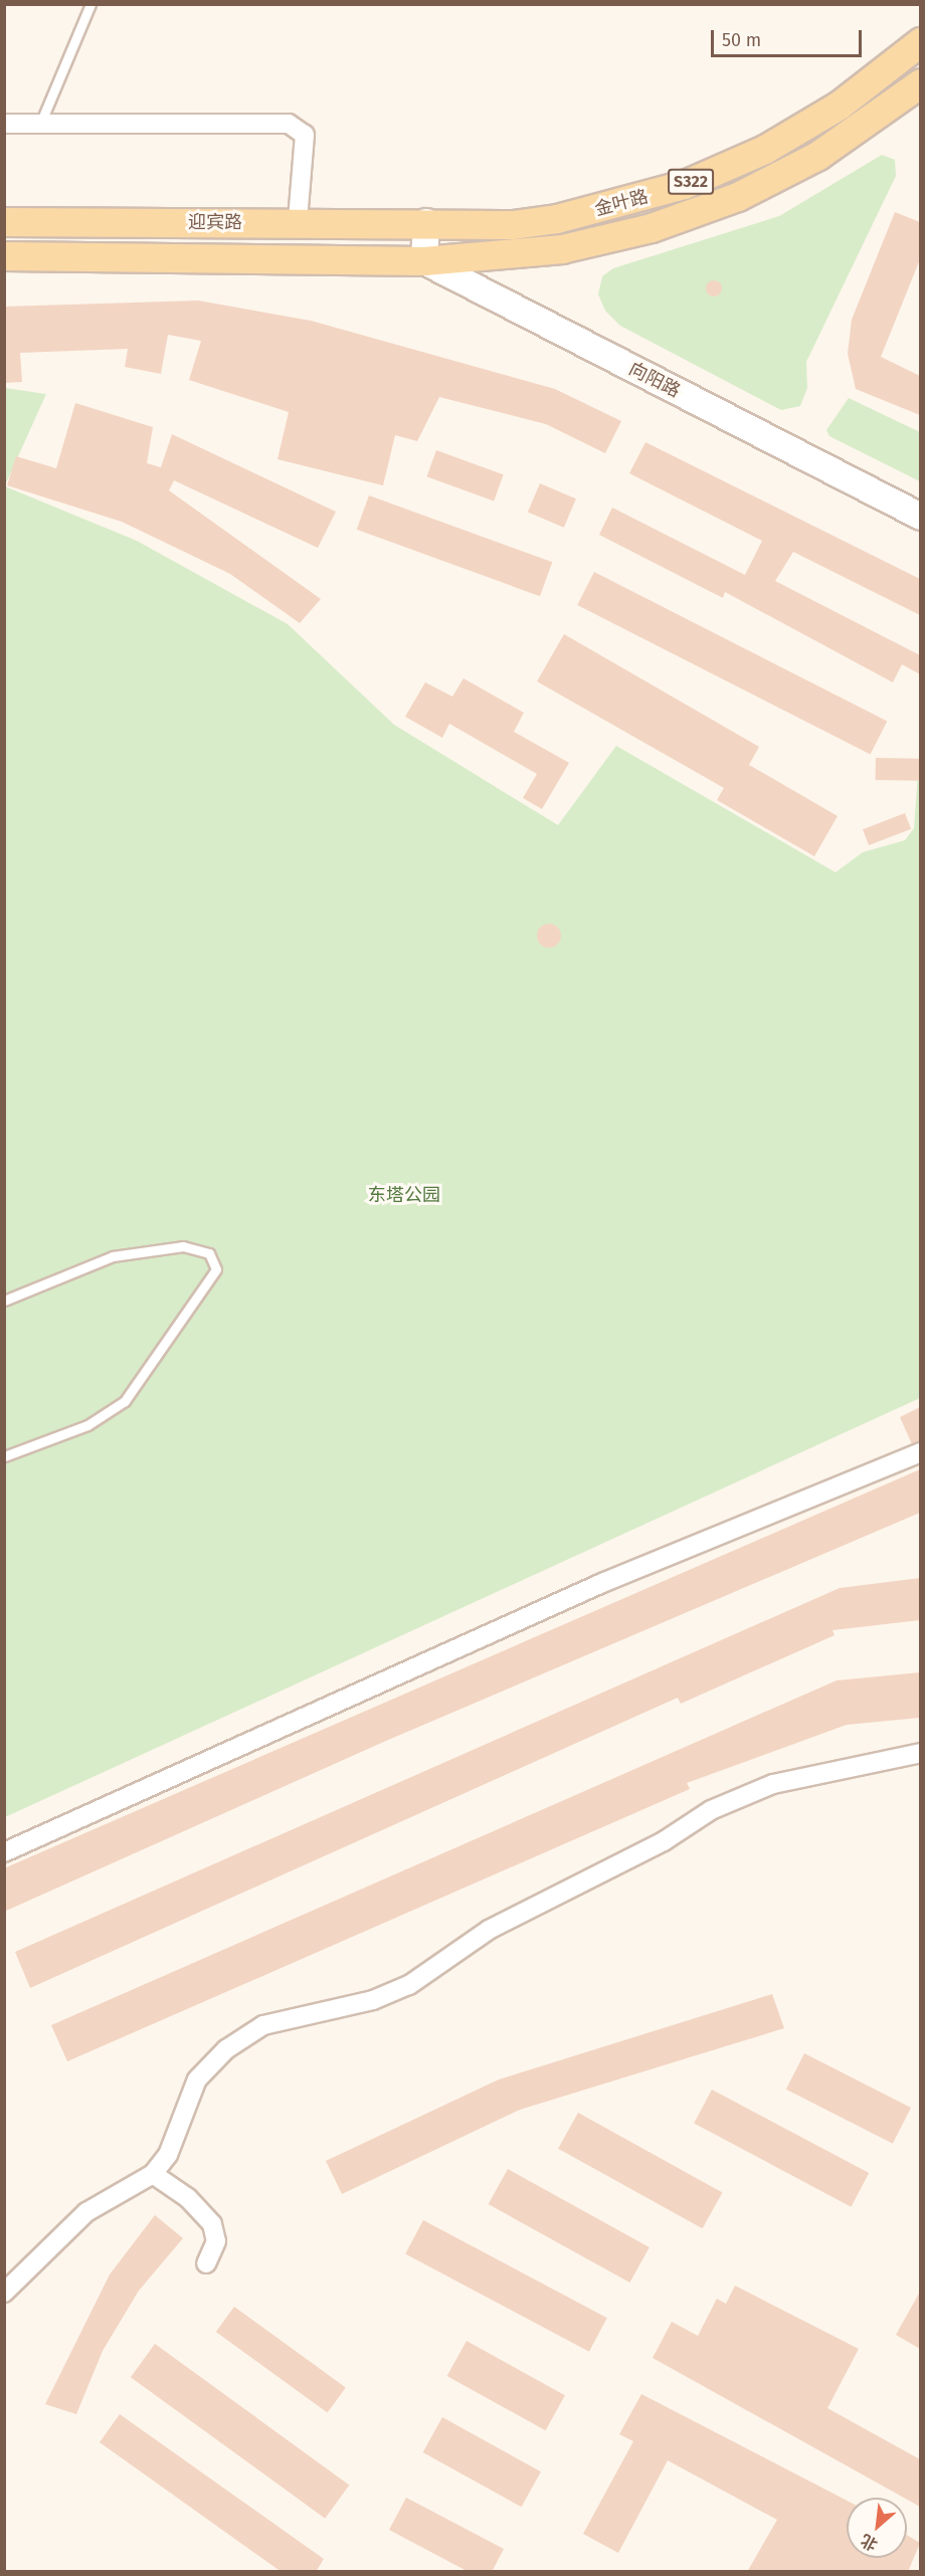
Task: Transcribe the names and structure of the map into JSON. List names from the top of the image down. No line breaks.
{"streets":{"main road":["S322","金叶路","迎宾路","向阳路"]},"crossings":[["金叶路","迎宾路"],["金叶路","向阳路"],["迎宾路","向阳路"]],"parks":["东塔公园"],"scale_bar":"50 m","north":"bottom left"}
